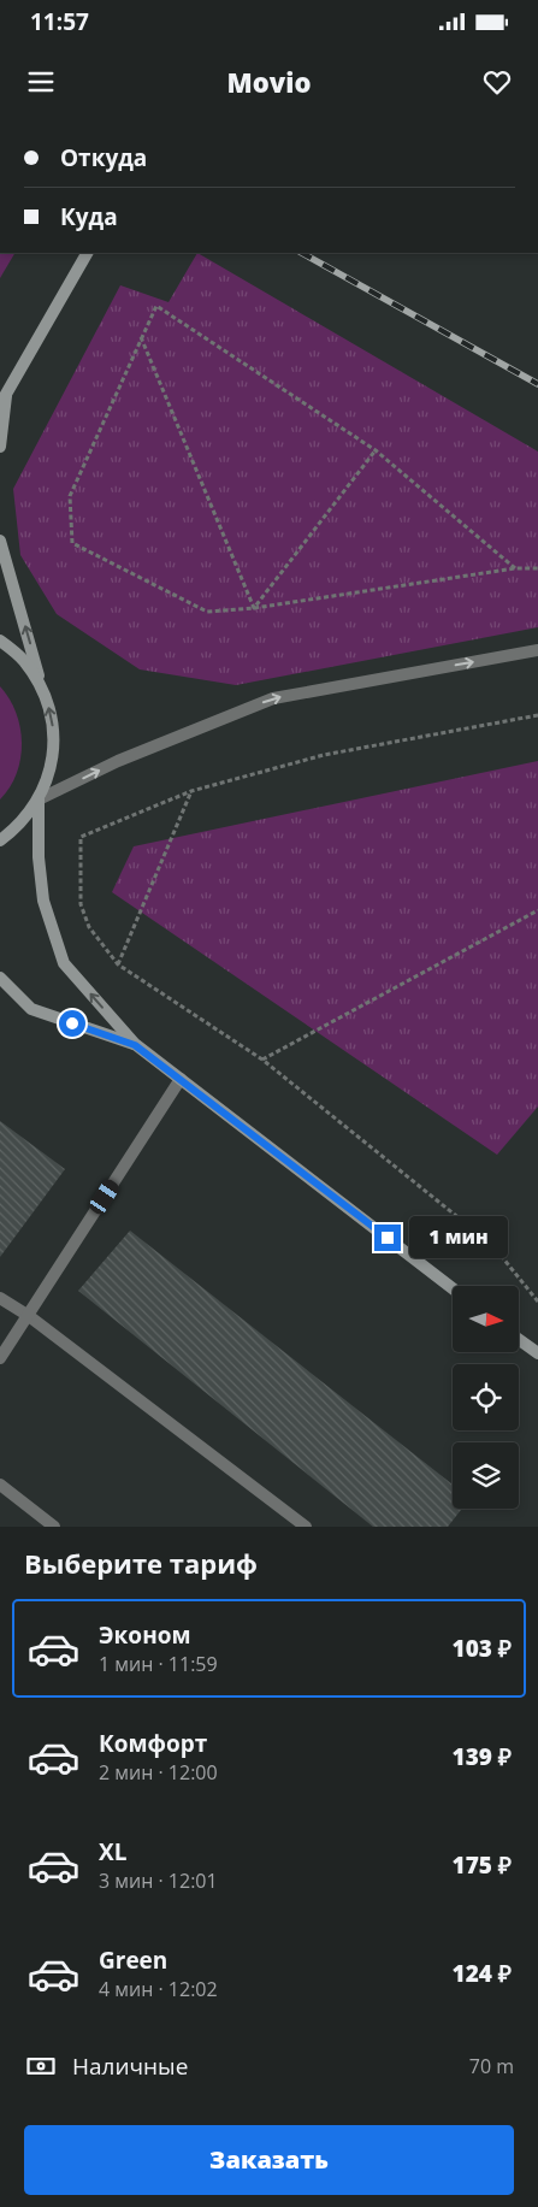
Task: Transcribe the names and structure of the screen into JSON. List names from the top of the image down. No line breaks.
{"north":"right","page":{"status":"11:57","header":"Movio","banner":["Откуда","Куда"],"bubble":"1 мин","heading":"Выберите тариф","list":[{"name":"Эконом","note":"1 мин · 11:59","value":"103 ₽"},{"name":"Комфорт","note":"2 мин · 12:00","value":"139 ₽"},{"name":"XL","note":"3 мин · 12:01","value":"175 ₽"},{"name":"Green","note":"4 мин · 12:02","value":"124 ₽"}],"pay":["Наличные","70 m"],"buttons":"Заказать"}}
